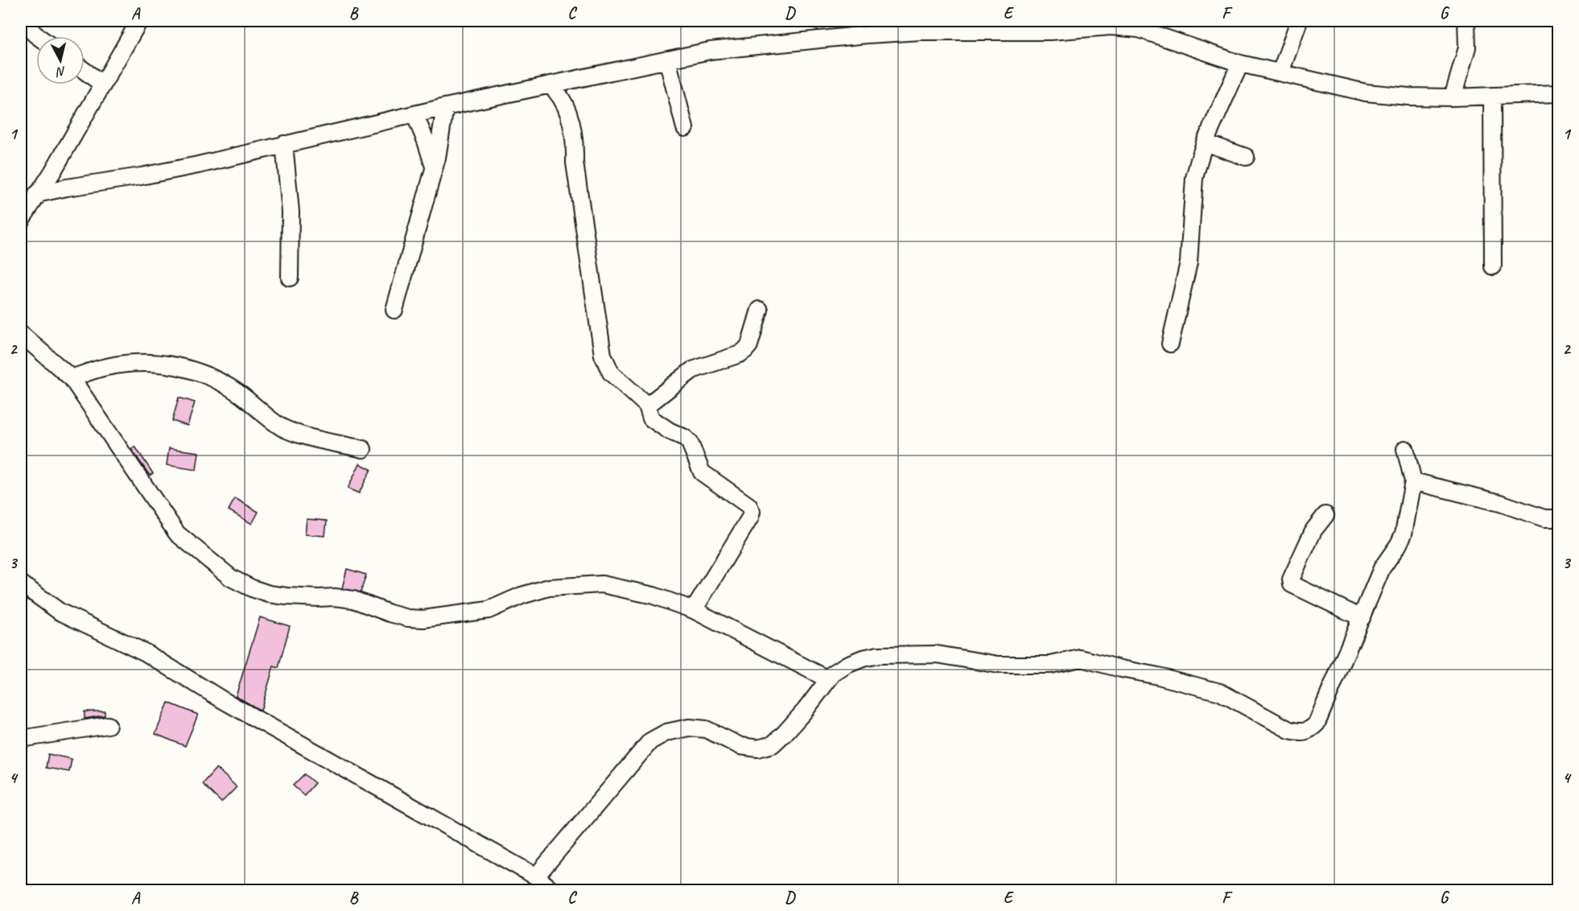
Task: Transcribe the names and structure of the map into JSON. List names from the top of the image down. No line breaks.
{"north":"bottom","grid":{"columns":["A","B","C","D","E","F","G"],"rows":["1","2","3","4"]}}
